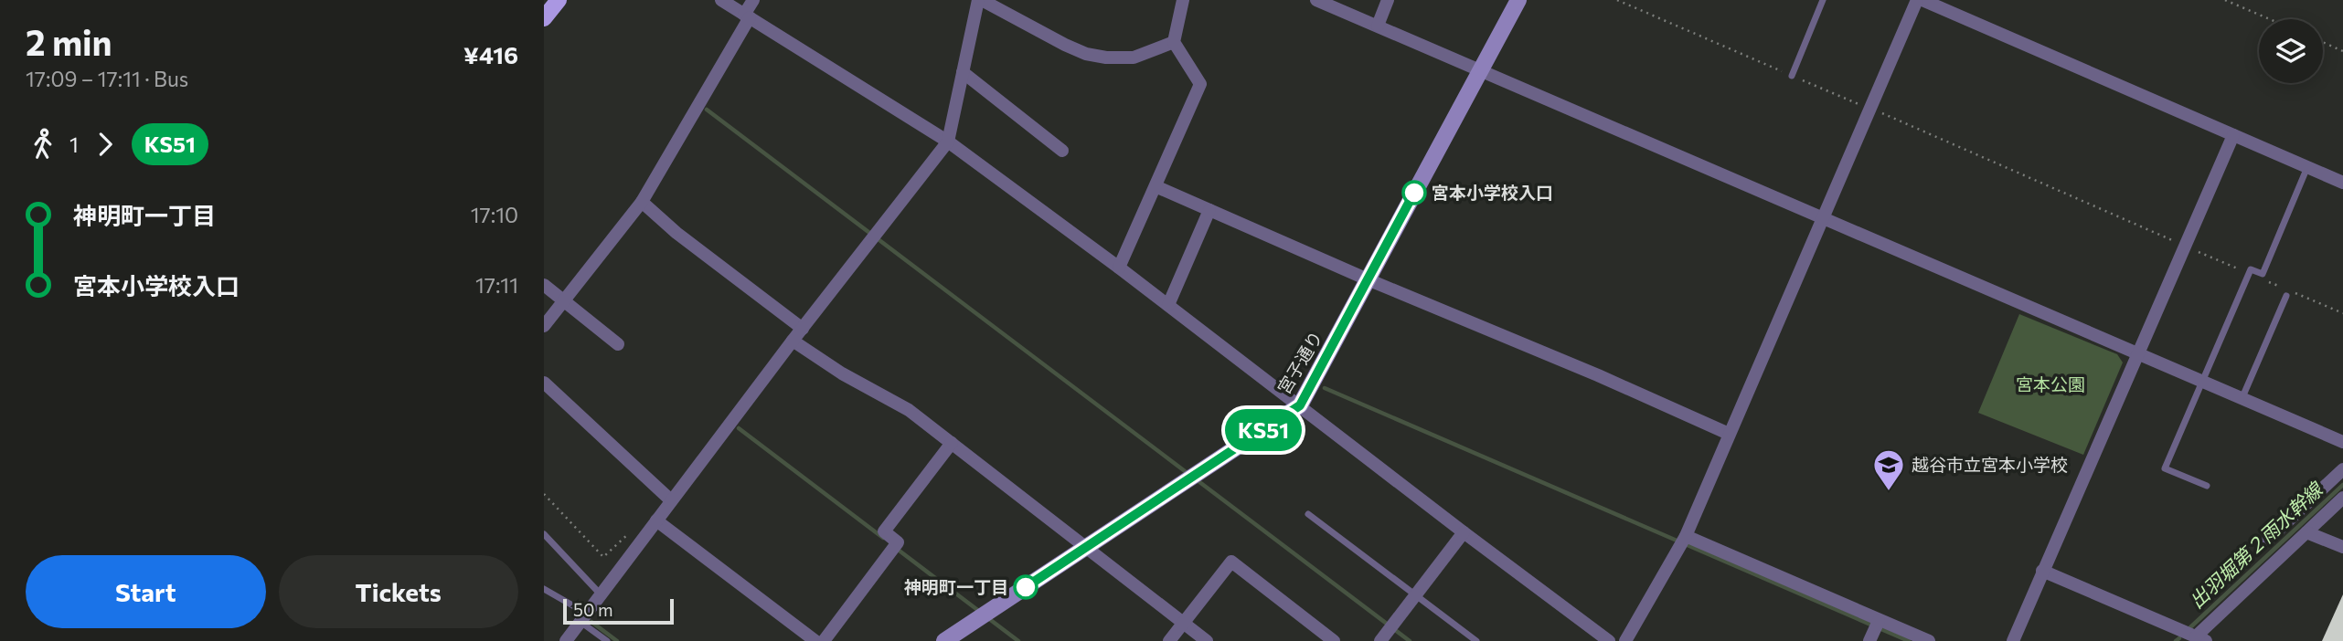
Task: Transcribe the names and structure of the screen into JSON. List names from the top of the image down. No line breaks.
{"streets":{"street":["宮子通り"]},"water":["出羽堀第２雨水幹線"],"parks":["宮本公園"],"places":{"other":["宮本小学校入口","神明町一丁目"],"school or university":["越谷市立宮本小学校"]},"lines":["bus line KS51"],"scale_bar":"50 m","page":{"heading":["2 min","17:09 – 17:11 · Bus","¥416"],"on_map":"KS51","legs":["1","KS51"],"list":[{"name":"神明町一丁目","value":"17:10"},{"name":"宮本小学校入口","value":"17:11"}],"buttons":["Start","Tickets"],"scale":"50 m"}}
